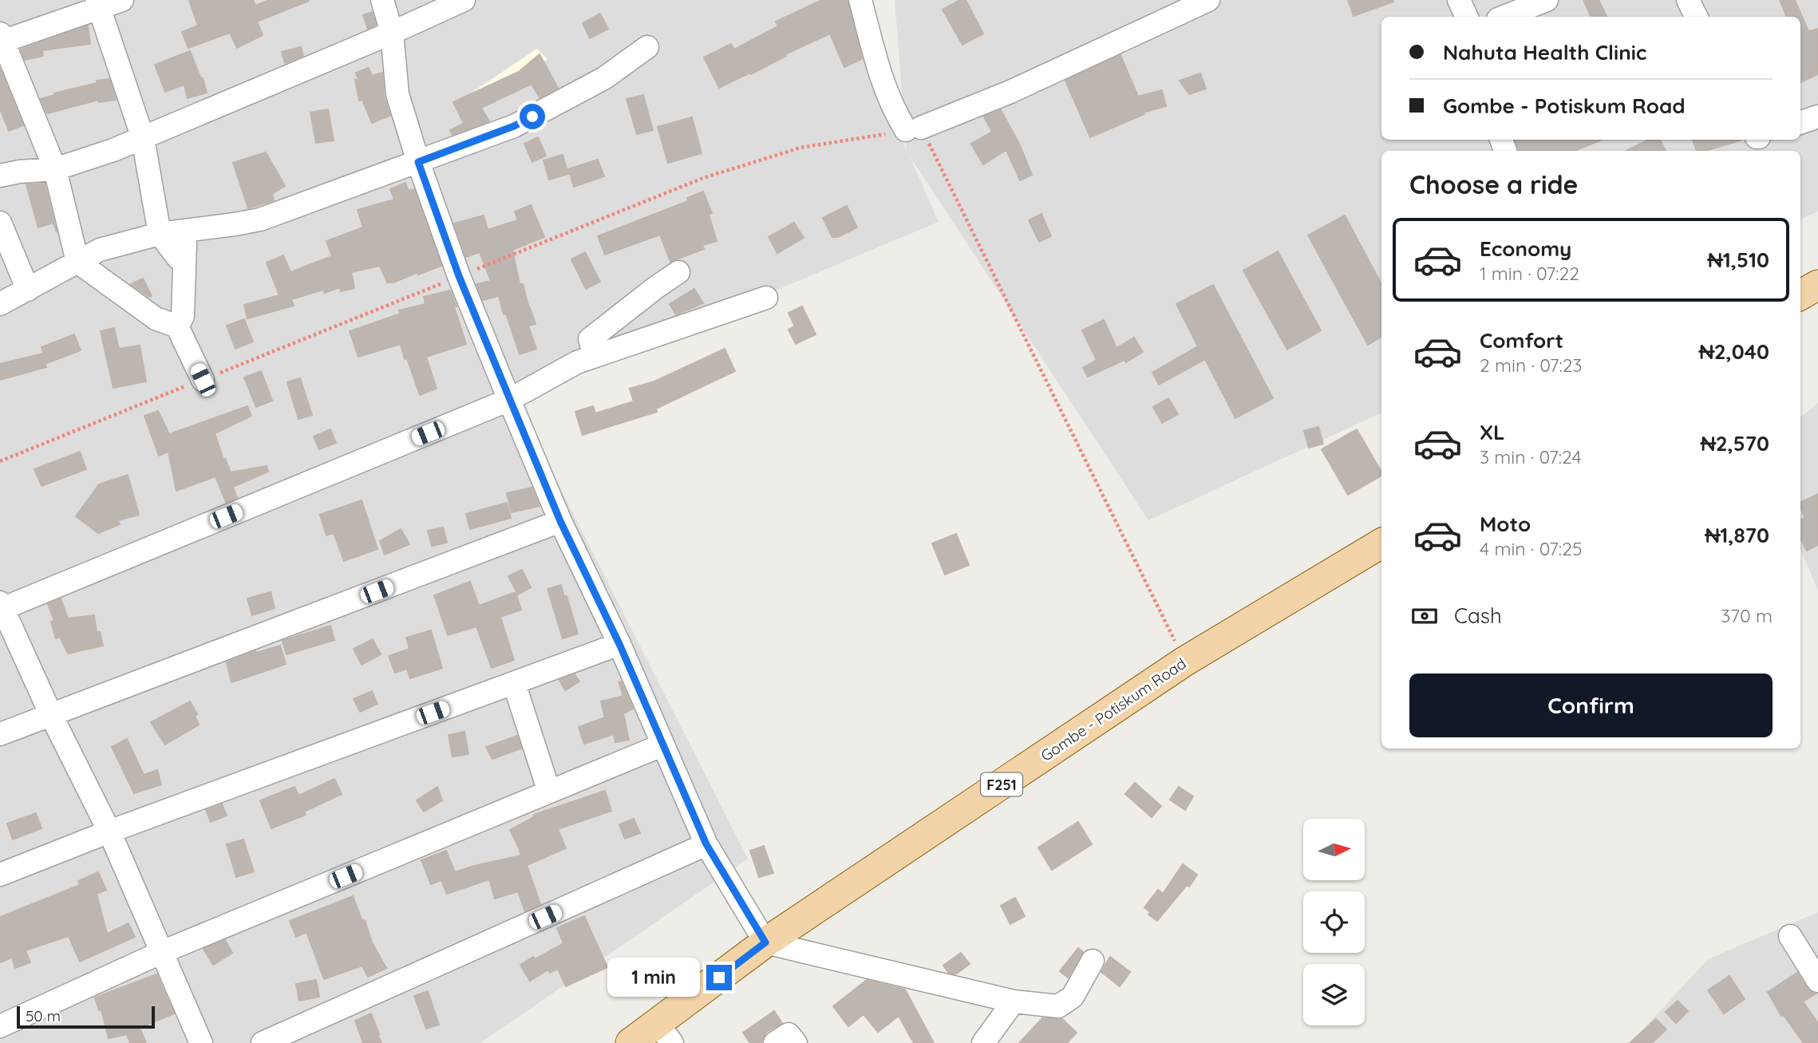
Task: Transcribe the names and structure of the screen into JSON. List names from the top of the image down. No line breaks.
{"streets":{"main road":["Gombe - Potiskum Road","F251"]},"scale_bar":"50 m","north":"right","page":{"banner":["Nahuta Health Clinic","Gombe - Potiskum Road"],"heading":"Choose a ride","list":[{"name":"Economy","note":"1 min · 07:22","value":"₦1,510"},{"name":"Comfort","note":"2 min · 07:23","value":"₦2,040"},{"name":"XL","note":"3 min · 07:24","value":"₦2,570"},{"name":"Moto","note":"4 min · 07:25","value":"₦1,870"}],"pay":["Cash","370 m"],"buttons":"Confirm","bubble":"1 min","scale":"50 m"}}
